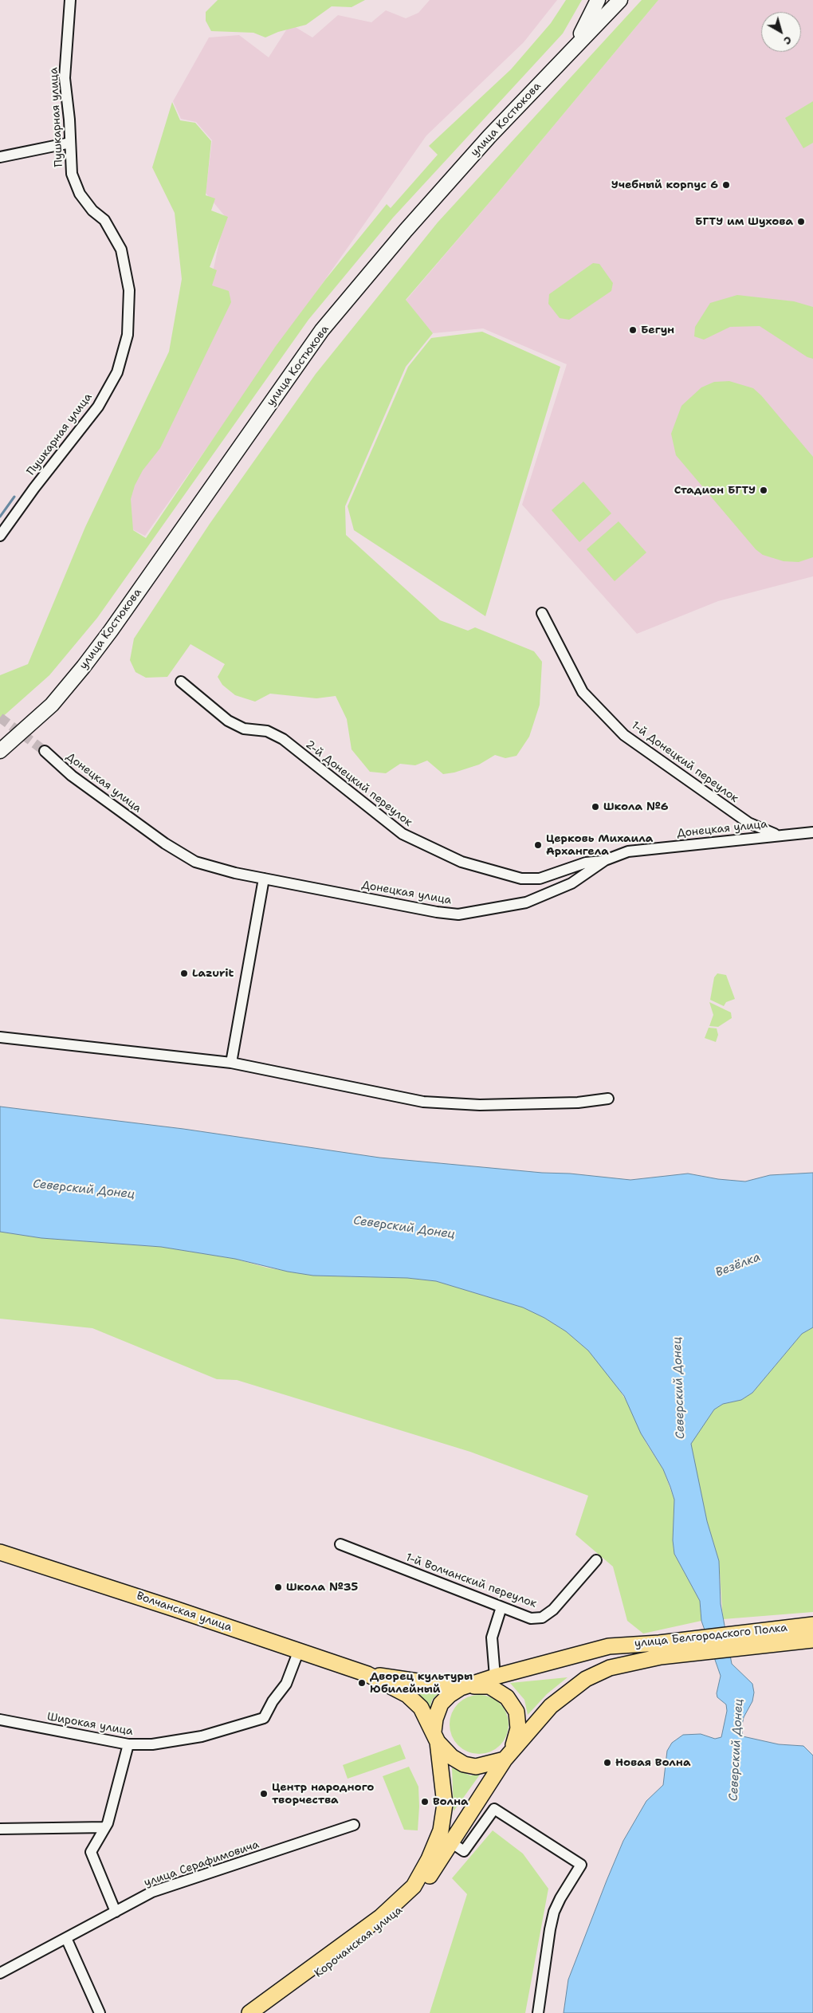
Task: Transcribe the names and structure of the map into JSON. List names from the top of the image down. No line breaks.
{"streets":{"main road":["улица Костюкова","Волчанская улица","улица Белгородского Полка","Корочанская улица"],"street":["Пушкарная улица","1-й Донецкий переулок","Донецкая улица","2-й Донецкий переулок","1-й Волчанский переулок","Широкая улица","улица Серафимовича"]},"crossings":[["1-й Донецкий переулок","Донецкая улица"],["Донецкая улица","2-й Донецкий переулок"],["Волчанская улица","Широкая улица"],["улица Белгородского Полка","Корочанская улица"]],"water":["Северский Донец","Везёлка"],"places":["Учебный корпус 6","БГТУ им Шухова","Бегун","Стадион БГТУ","Школа №6","Церковь Михаила Архангела","Lazurit","Школа №35","Дворец культуры Юбилейный","Новая Волна","Центр народного творчества","Волна"],"north":"bottom right"}
